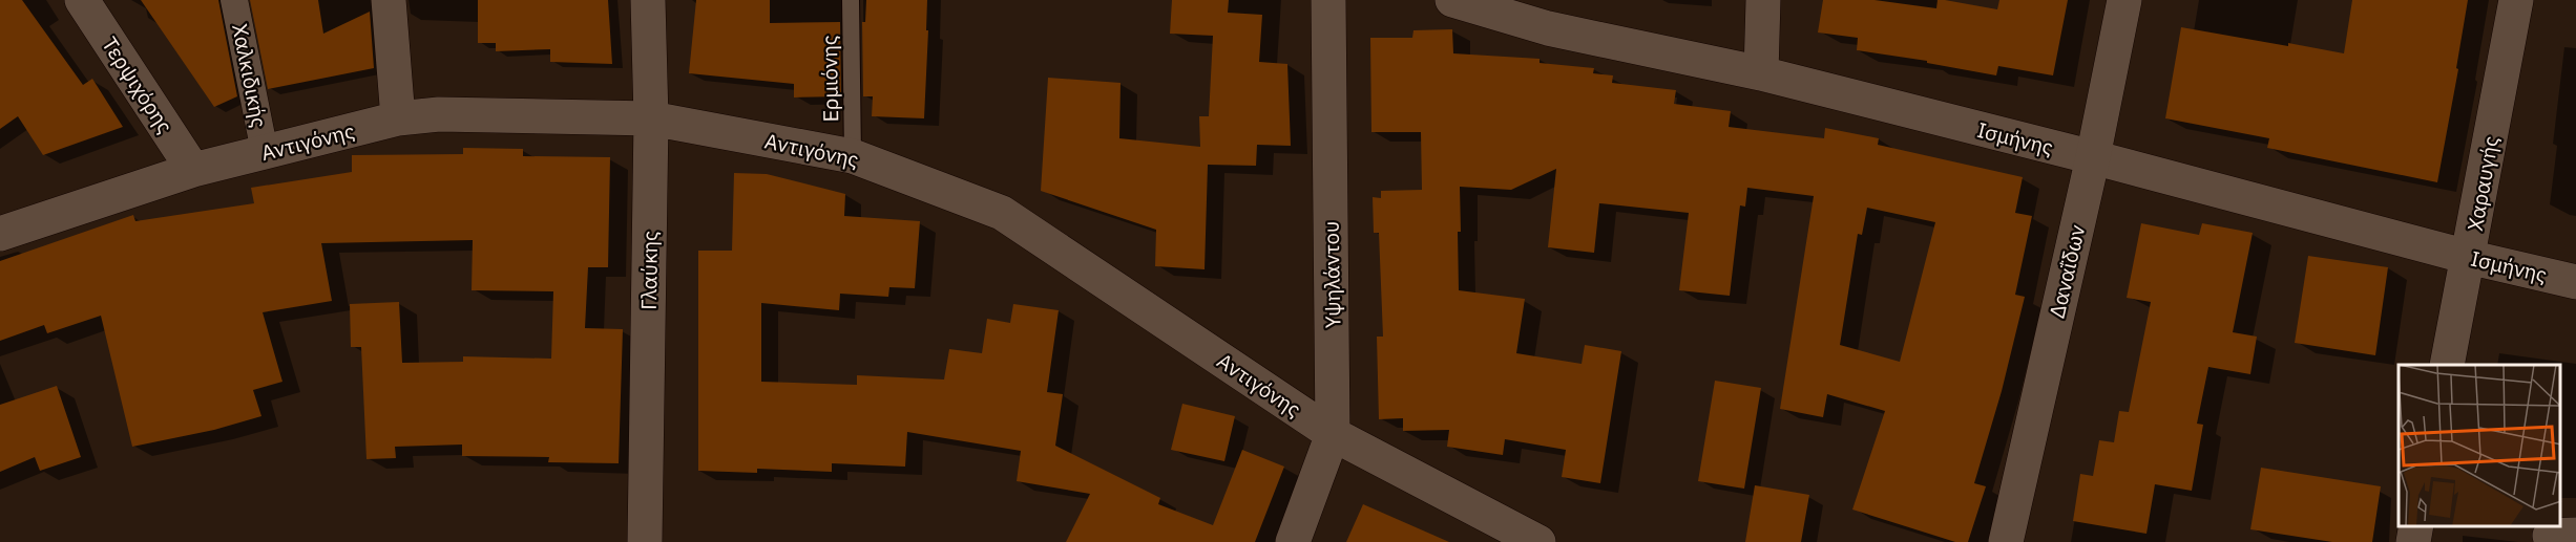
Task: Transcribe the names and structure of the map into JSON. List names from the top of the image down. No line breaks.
{"streets":{"street":["Χαλκιδικής","Τερψιχόρης","Ισμήνης","Αντιγόνης","Χαραυγής","Γλαύκης","Δαναΐδων","Υψηλάντου"],"lane":["Ερμιόνης"]},"crossings":[["Χαλκιδικής","Αντιγόνης"],["Ερμιόνης","Αντιγόνης"],["Τερψιχόρης","Αντιγόνης"],["Ισμήνης","Χαραυγής"],["Ισμήνης","Δαναΐδων"],["Αντιγόνης","Γλαύκης"],["Αντιγόνης","Υψηλάντου"]]}
